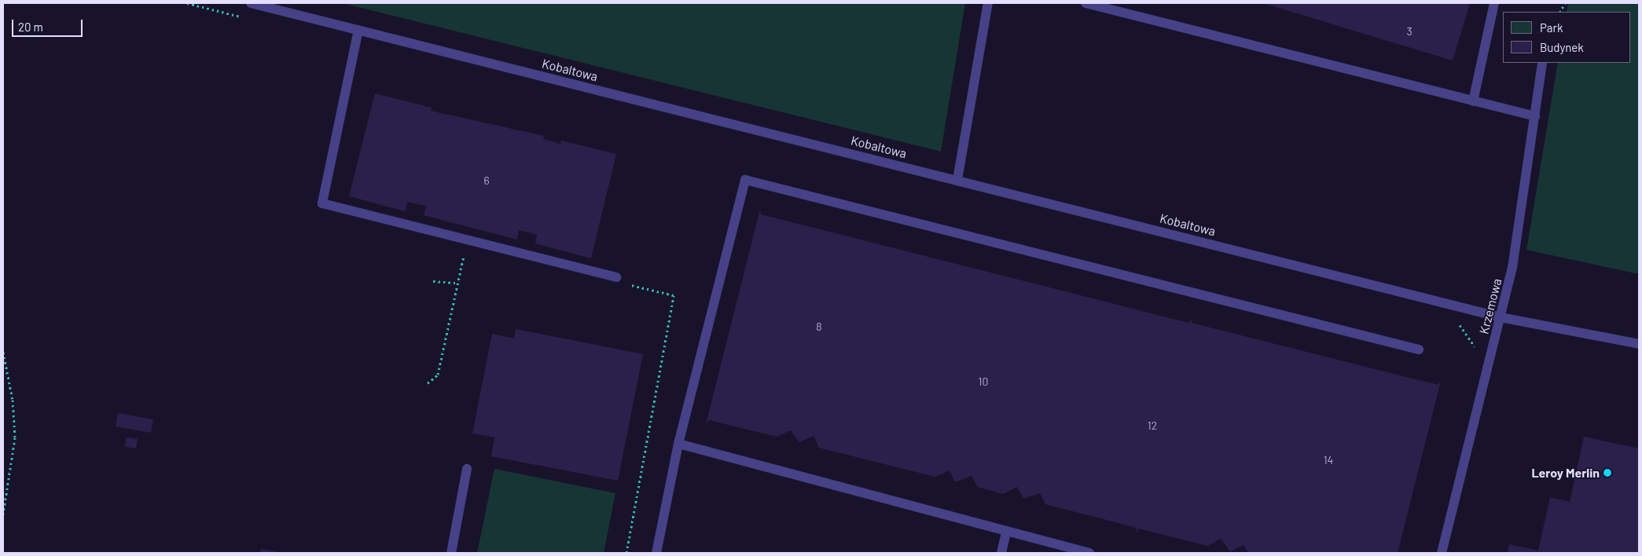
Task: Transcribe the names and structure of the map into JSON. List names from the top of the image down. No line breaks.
{"streets":{"lane":["Kobaltowa","Krzemowa"]},"crossings":[["Kobaltowa","Krzemowa"]],"places":["Leroy Merlin"],"house_numbers":["3","6","8","10","12","14"],"legend":["Park","Budynek"],"scale_bar":"20 m"}
